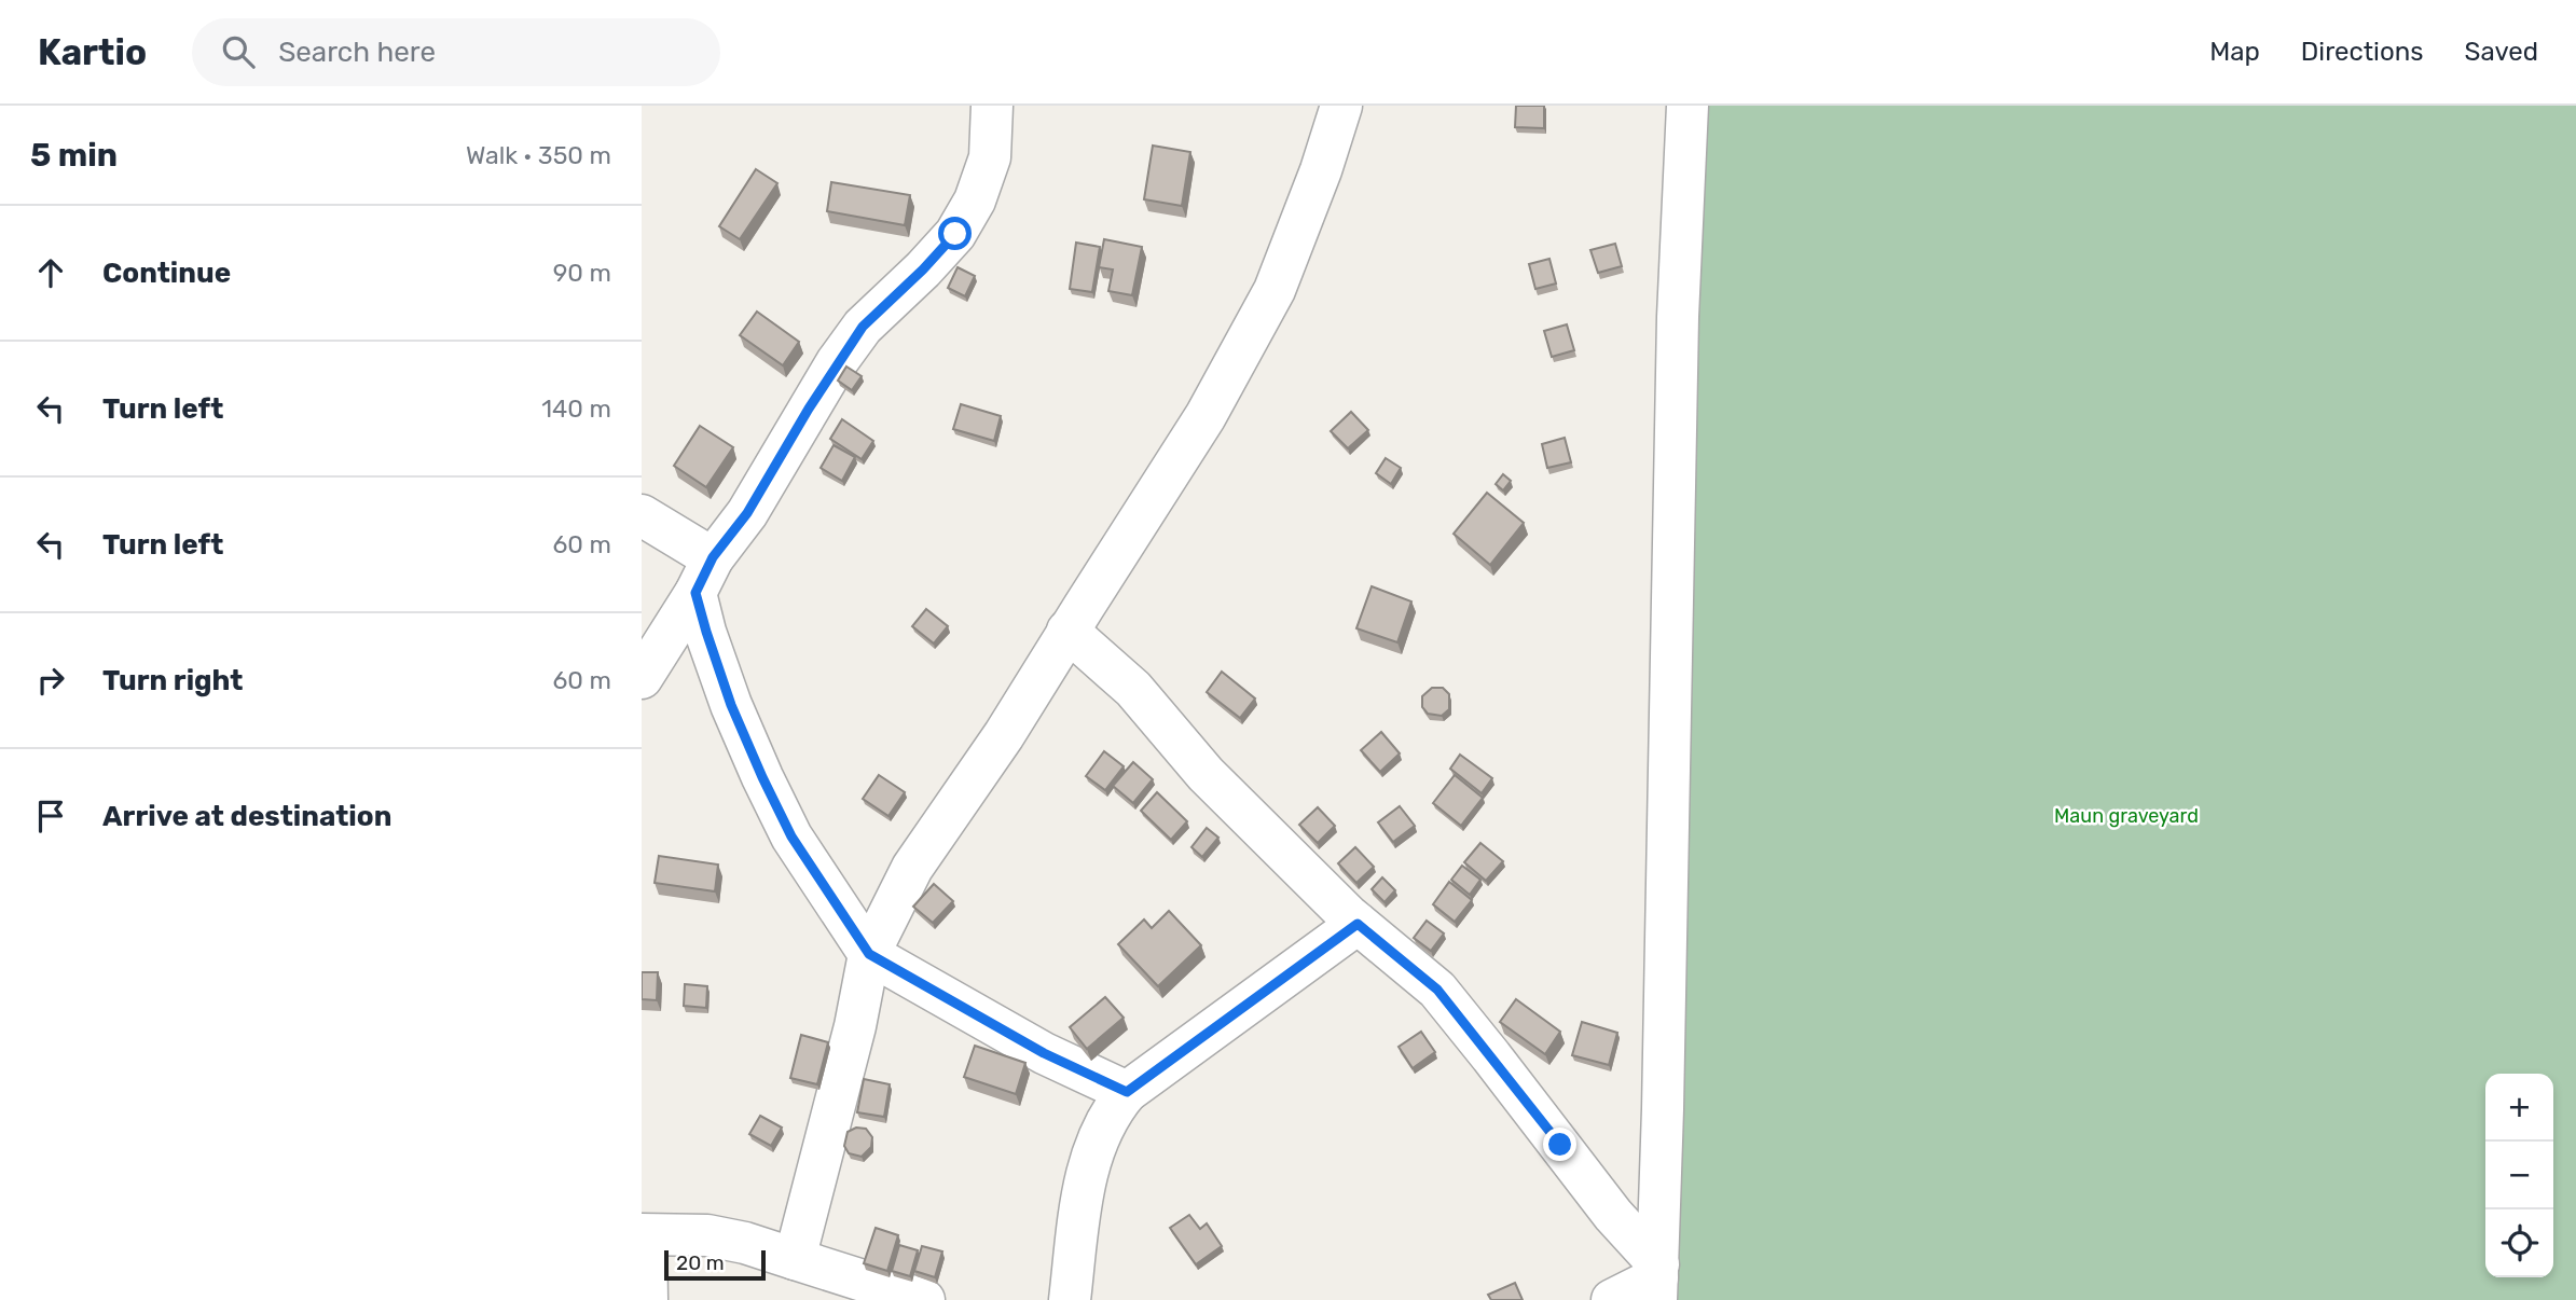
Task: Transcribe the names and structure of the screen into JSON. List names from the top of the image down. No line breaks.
{"parks":["Maun graveyard"],"scale_bar":"20 m","page":{"header":"Kartio","search":"Search here","nav":["Map","Directions","Saved"],"heading":["5 min","Walk · 350 m"],"list":[["Continue","90 m"],["Turn left","140 m"],["Turn left","60 m"],["Turn right","60 m"],"Arrive at destination"],"map_buttons":["+","−"],"scale":"20 m"}}
